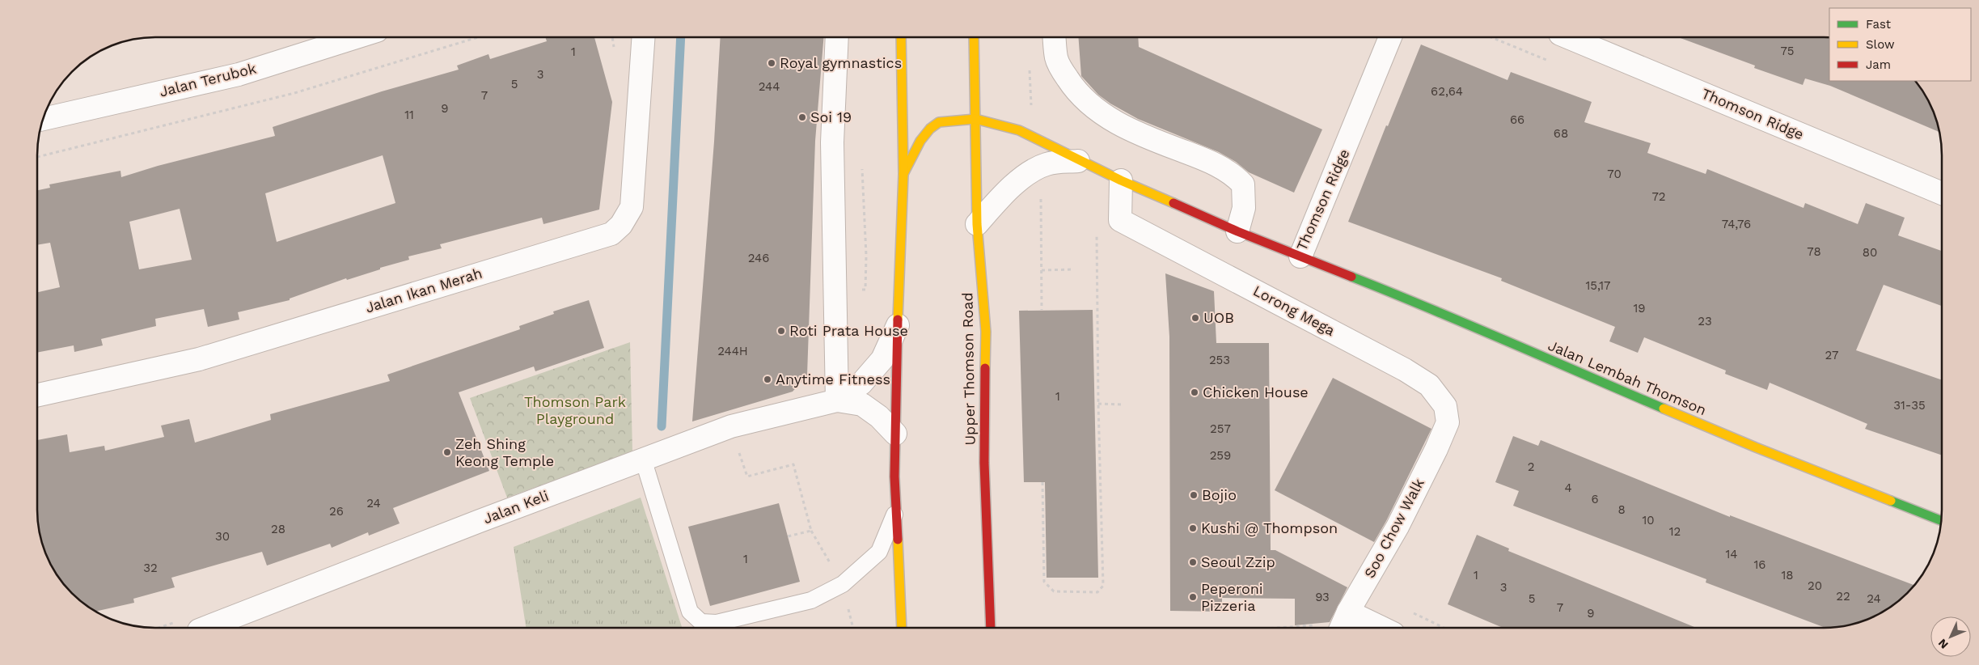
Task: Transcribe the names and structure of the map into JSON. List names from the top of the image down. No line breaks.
{"streets":{"main road":["Thomson Ridge","Upper Thomson Road","Jalan Lembah Thomson"],"street":["Jalan Terubok","Jalan Ikan Merah","Lorong Mega","Jalan Keli","Soo Chow Walk"]},"crossings":[["Thomson Ridge","Lorong Mega"],["Thomson Ridge","Upper Thomson Road"],["Thomson Ridge","Jalan Lembah Thomson"],["Lorong Mega","Soo Chow Walk"]],"parks":["Thomson Park Playground"],"places":["Royal gymnastics","Soi 19","UOB","Roti Prata House","Anytime Fitness","Chicken House","Zeh Shing Keong Temple","Bojio","Kushi @ Thompson","Seoul Zzip","Peperoni Pizzeria"],"house_numbers":["75","1","3","5","244","62,64","7","9","11","66","68","70","72","74,76","78","80","246","15,17","19","23","244H","27","253","1","31-35","257","259","2","4","6","24","8","26","10","28","12","30","14","1","16","32","1","18","20","3","22","93","5","24","7","9"],"legend":["Fast","Slow","Jam"],"north":"bottom left"}
